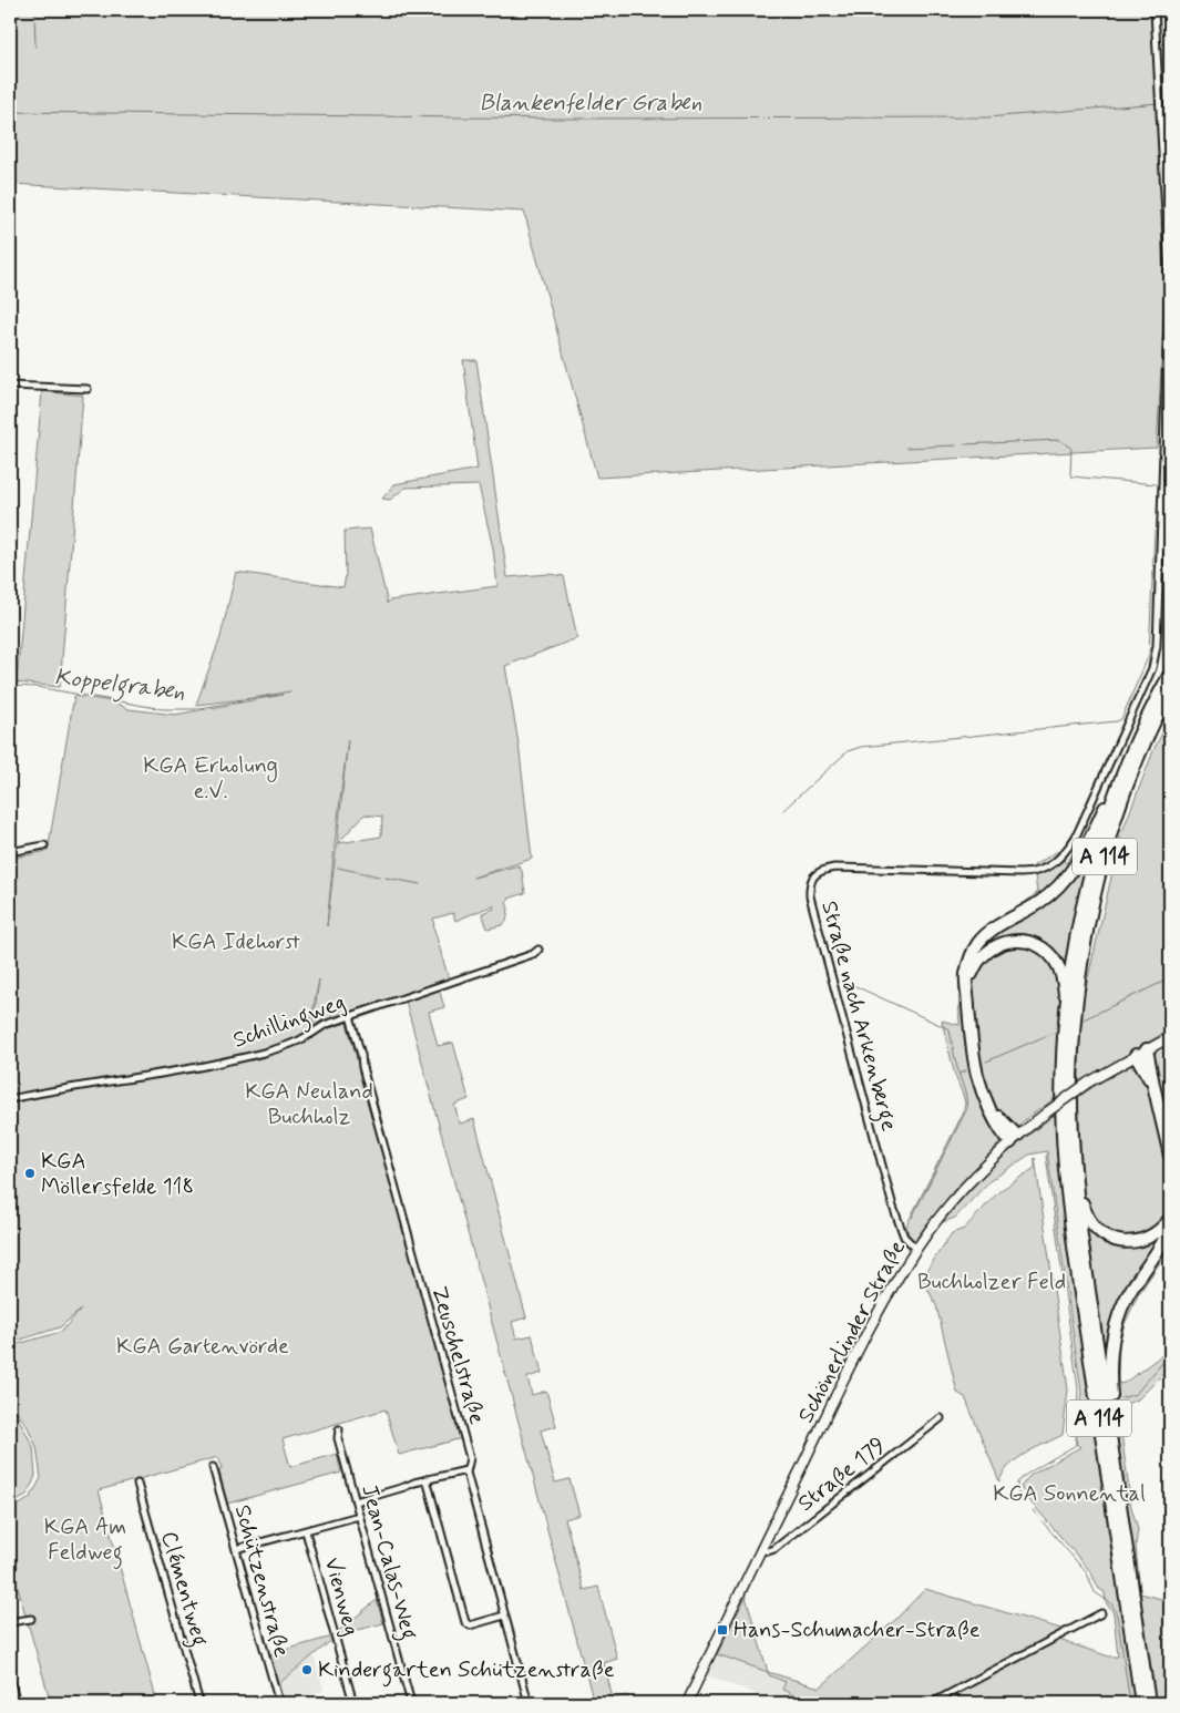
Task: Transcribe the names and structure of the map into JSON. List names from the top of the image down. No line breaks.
{"streets":{"highway":["A 114"],"main road":["Schönerlinder Straße"],"street":["Straße nach Arkenberge","Schillingweg","Zeuschelstraße","Straße 179","Jean-Calas-Weg","Schützenstraße","Clémentweg","Vienweg"]},"crossings":[["Straße nach Arkenberge","Schönerlinder Straße"],["Schillingweg","Zeuschelstraße"],["Schönerlinder Straße","Straße 179"]],"water":["Blankenfelder Graben","Koppelgraben"],"parks":["KGA Erholung e.V.","KGA Idehorst","KGA Neuland Buchholz","Buchholzer Feld","KGA Gartenvörde","KGA Sonnental","KGA Am Feldweg"],"places":{"other":["KGA Möllersfelde 118","Kindergarten Schützenstraße"],"transit":["Hans-Schumacher-Straße"]}}
